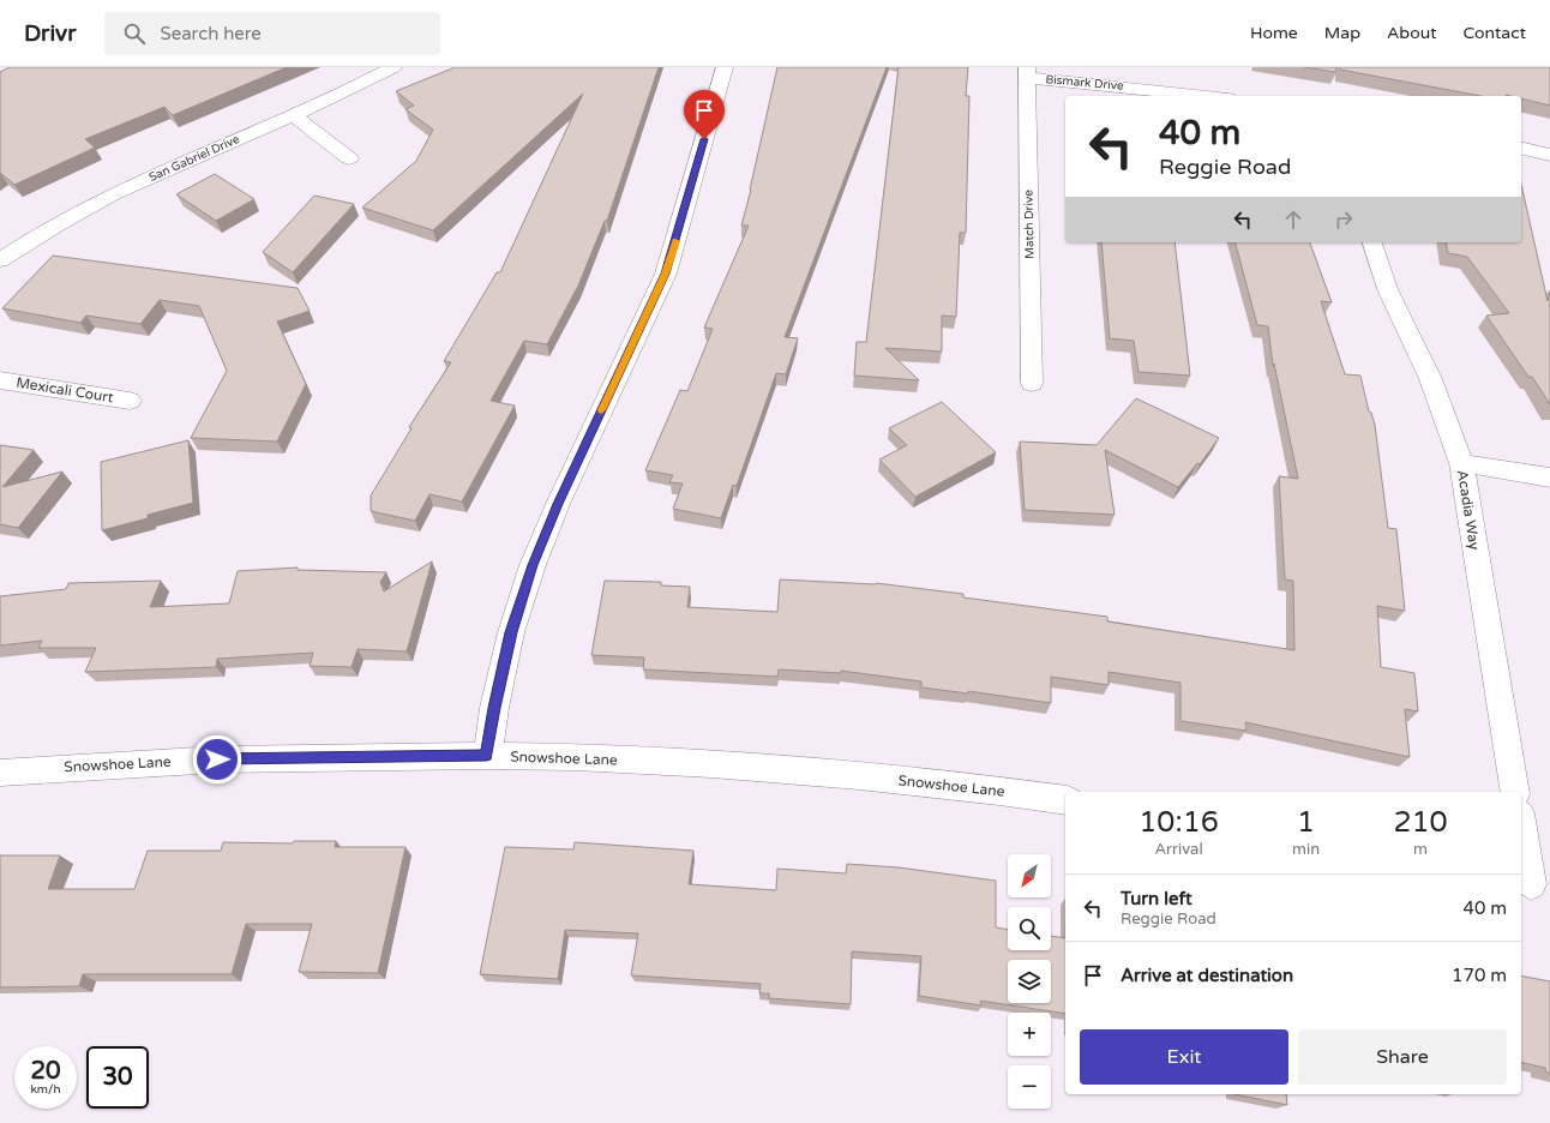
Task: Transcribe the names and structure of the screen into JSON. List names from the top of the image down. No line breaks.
{"streets":{"street":["Bismark Drive","San Gabriel Drive","Match Drive","Mexicali Court","Acadia Way","Snowshoe Lane"]},"crossings":[["Bismark Drive","Match Drive"]],"north":"bottom left","page":{"header":"Drivr","search":"Search here","nav":["Home","Map","About","Contact"],"turn":["40 m","Reggie Road"],"eta":["10:16","Arrival","1","min","210","m"],"map_buttons":["+","−"],"list":[{"name":"Turn left","note":"Reggie Road","value":"40 m"},{"name":"Arrive at destination","value":"170 m"}],"buttons":["Exit","Share"],"speed":"20 km/h","limit":"30"}}
